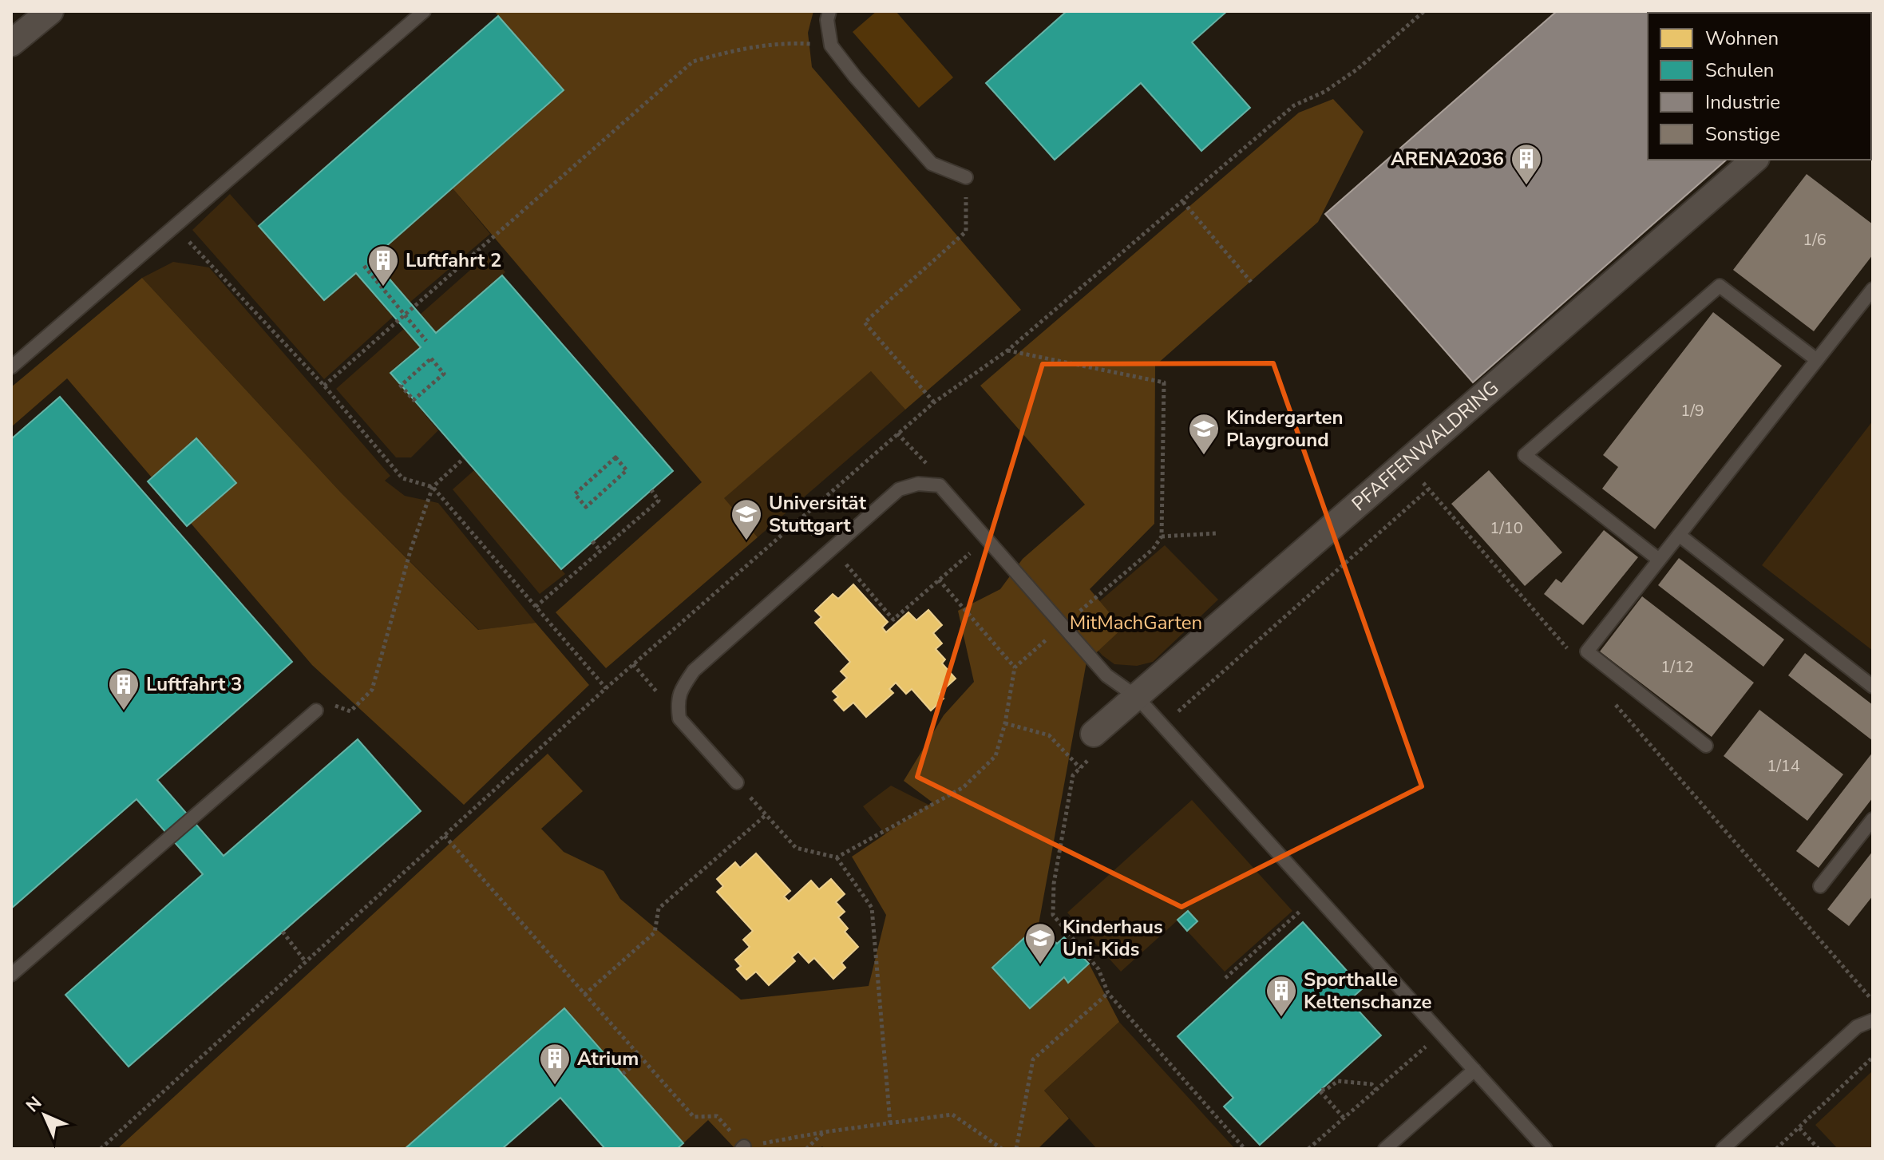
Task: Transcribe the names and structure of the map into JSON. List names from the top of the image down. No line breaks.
{"streets":{"street":["PFAFFENWALDRING"]},"parks":["MitMachGarten"],"places":{"building":["ARENA2036","Luftfahrt 2","Luftfahrt 3","Sporthalle Keltenschanze","Atrium"],"school or university":["Kindergarten Playground","Universität Stuttgart","Kinderhaus Uni-Kids"]},"house_numbers":["1/6","1/9","1/10","1/12","1/14"],"legend":["Wohnen","Schulen","Industrie","Sonstige"],"north":"top left"}
